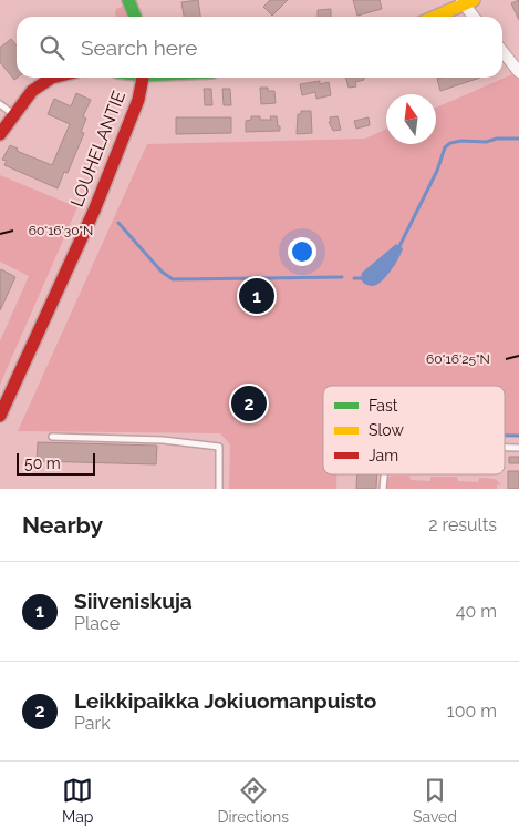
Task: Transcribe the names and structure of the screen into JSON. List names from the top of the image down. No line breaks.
{"streets":{"main road":["LOUHELANTIE"]},"legend":["Fast","Slow","Jam"],"scale_bar":"50 m","north":"top","page":{"search":"Search here","pins":["1","2"],"scale":"50 m","heading":["Nearby","2 results"],"list":[{"mark":"1","name":"Siiveniskuja","note":"Place","value":"40 m"},{"mark":"2","name":"Leikkipaikka Jokiuomanpuisto","note":"Park","value":"100 m"}],"nav":["Map","Directions","Saved"]},"coordinates":["60°16'30\"N","60°16'25\"N"]}
